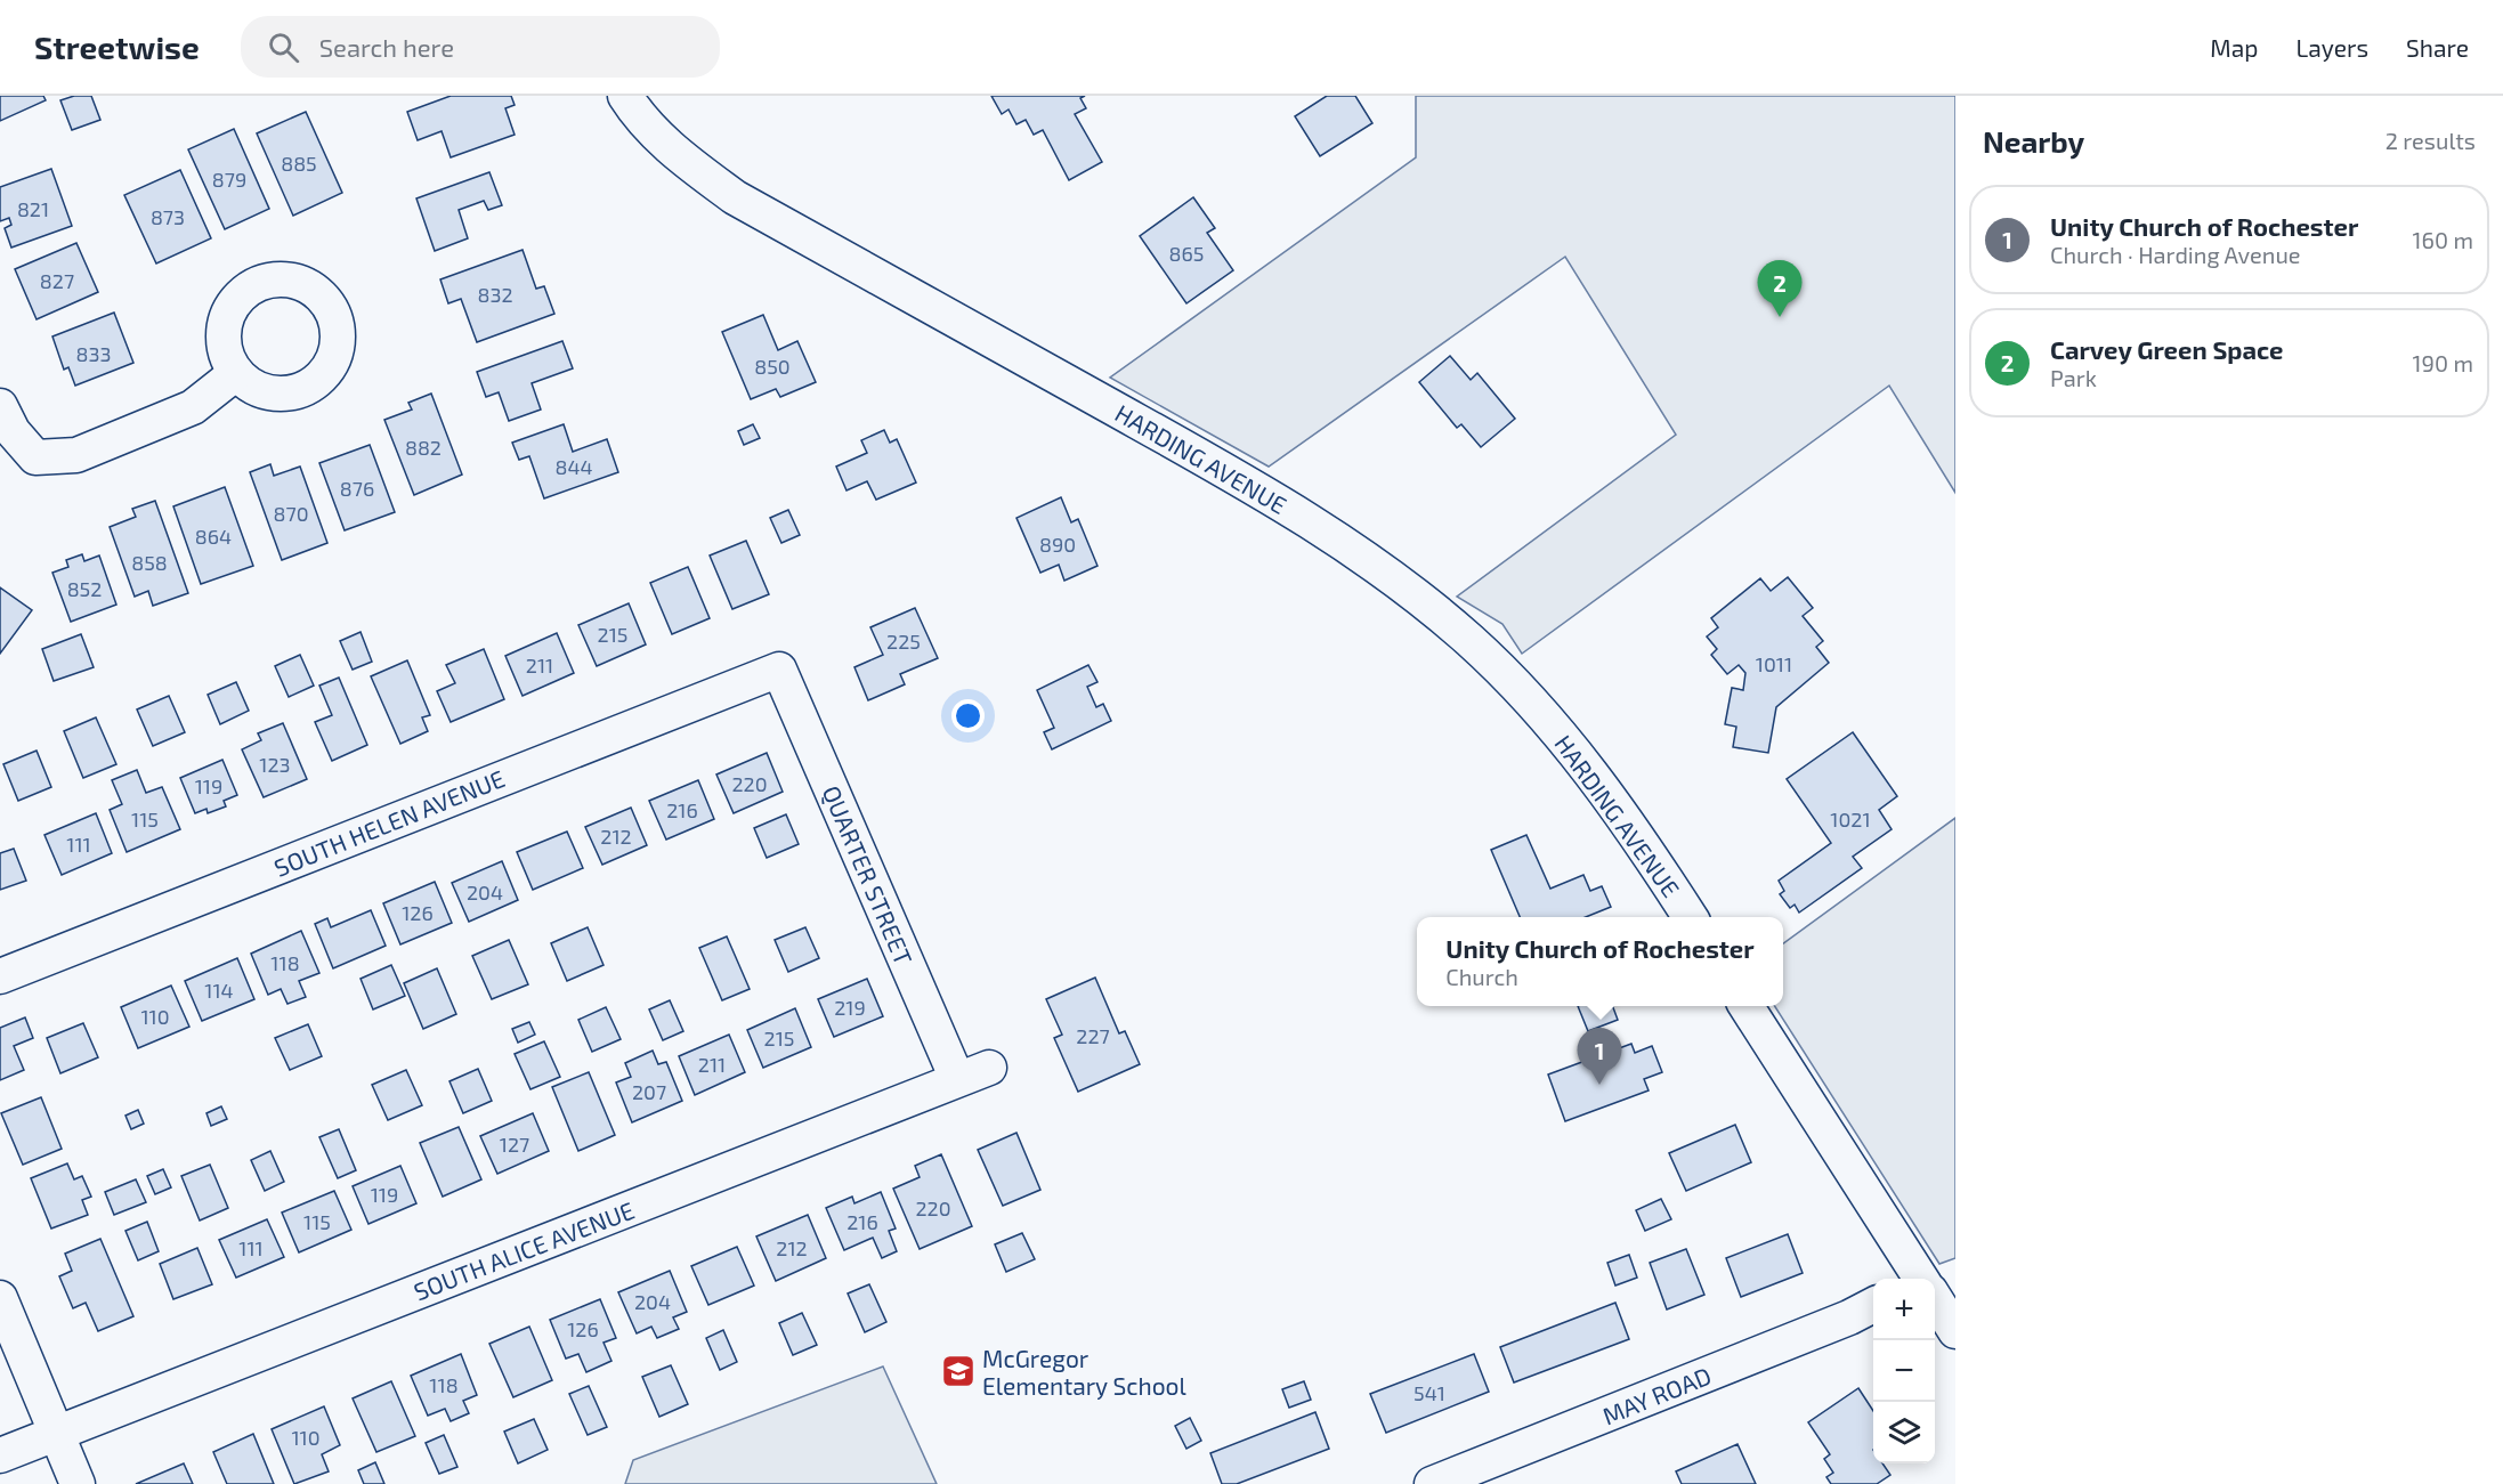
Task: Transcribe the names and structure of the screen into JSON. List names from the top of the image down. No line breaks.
{"streets":{"street":["HARDING AVENUE","SOUTH HELEN AVENUE","QUARTER STREET","SOUTH ALICE AVENUE","MAY ROAD"]},"crossings":[["SOUTH HELEN AVENUE","QUARTER STREET"],["QUARTER STREET","SOUTH ALICE AVENUE"]],"places":{"school or university":["McGregor Elementary School"]},"house_numbers":["885","879","821","873","865","827","832","833","850","882","844","876","870","864","890","858","852","215","225","1011","211","123","220","119","216","115","1021","212","111","204","126","118","114","219","110","227","215","211","207","127","119","220","115","216","111","212","204","126","118","541","110"],"page":{"header":"Streetwise","search":"Search here","nav":["Map","Layers","Share"],"heading":["Nearby","2 results"],"list":[{"mark":"1","name":"Unity Church of Rochester","note":"Church · Harding Avenue","value":"160 m"},{"mark":"2","name":"Carvey Green Space","note":"Park","value":"190 m"}],"pins":["2","1"],"popup":["Unity Church of Rochester","Church"],"map_buttons":["+","−"]}}
